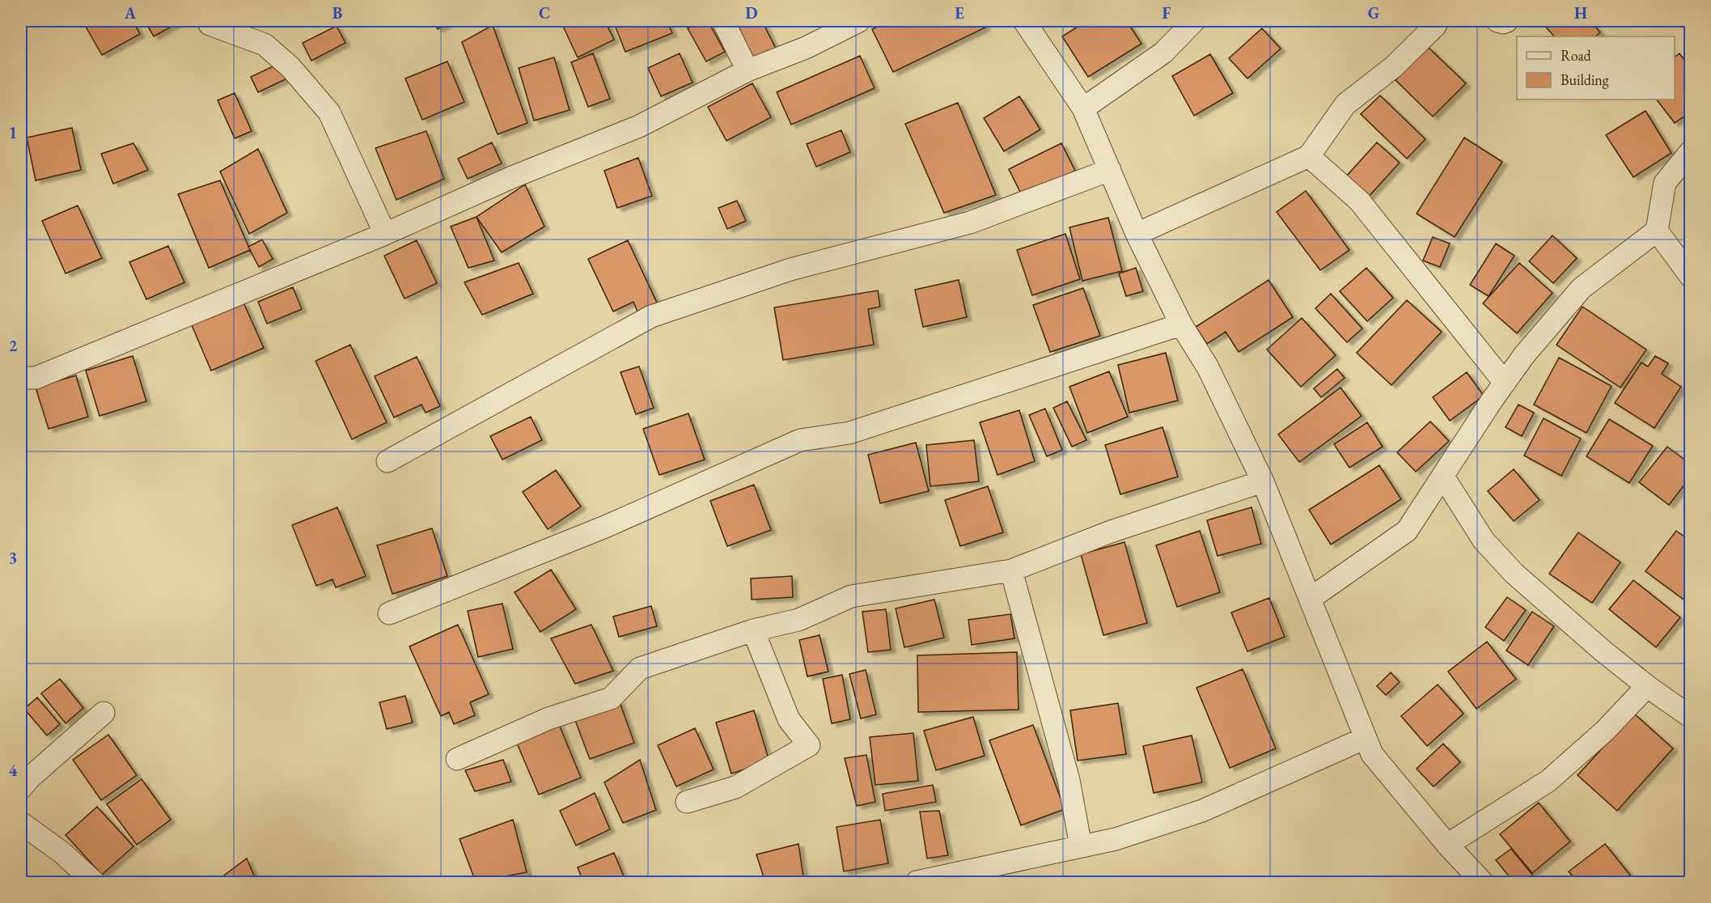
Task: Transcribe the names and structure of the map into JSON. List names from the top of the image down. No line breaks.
{"legend":["Road","Building"],"grid":{"columns":["A","B","C","D","E","F","G","H"],"rows":["1","2","3","4"]}}
